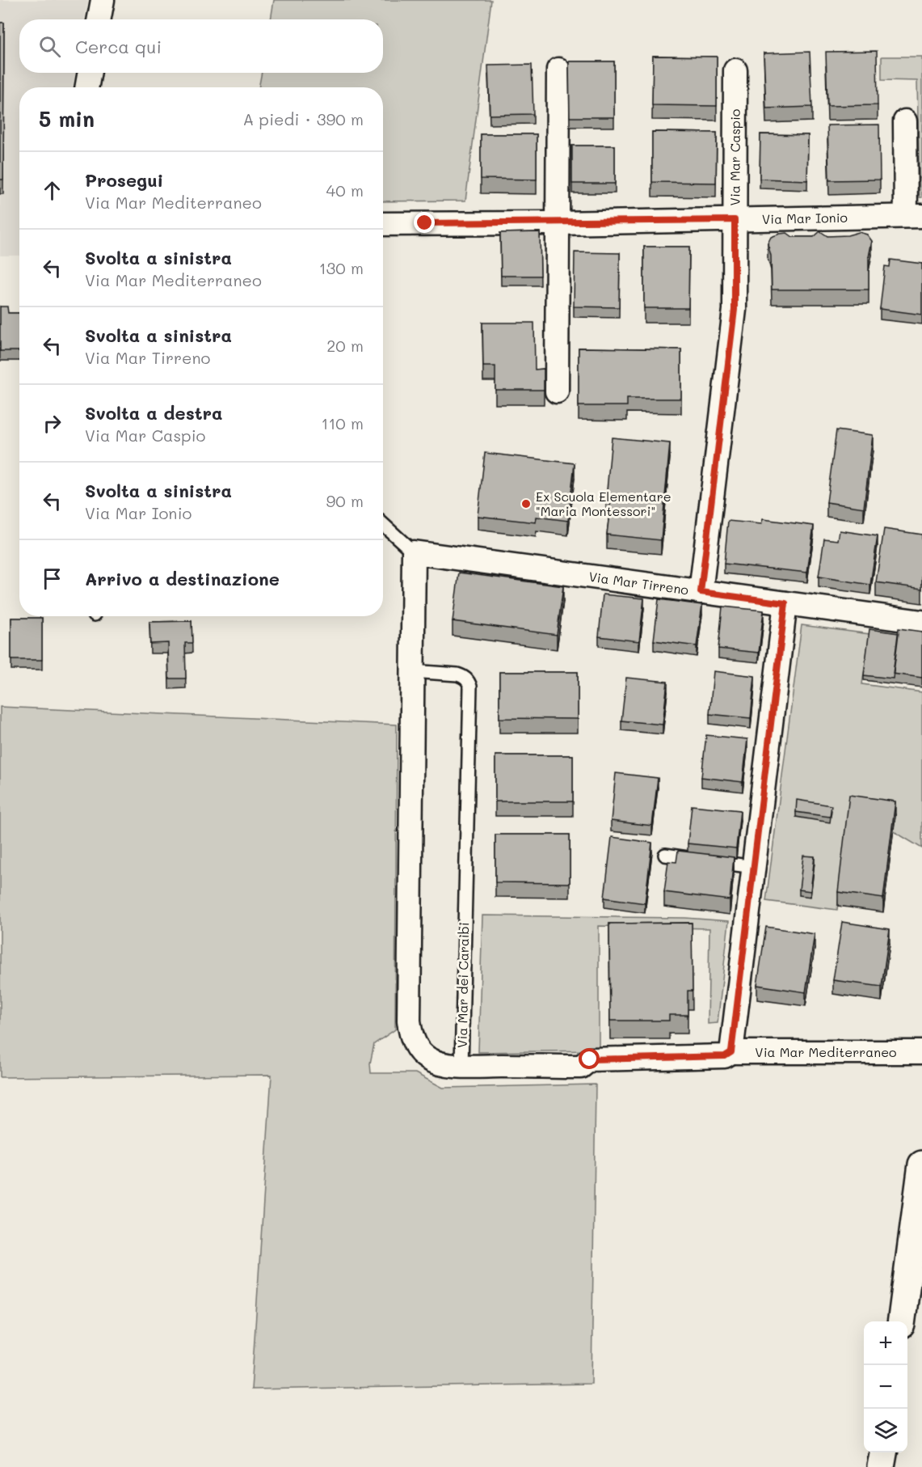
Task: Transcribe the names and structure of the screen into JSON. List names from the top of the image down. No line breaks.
{"streets":{"street":["Via Mar Caspio","Via Mar Ionio","Via Mar Tirreno","Via Mar dei Caraibi","Via Mar Mediterraneo"]},"crossings":[["Via Mar Caspio","Via Mar Ionio"],["Via Mar Caspio","Via Mar Tirreno"],["Via Mar Tirreno","Via Mar dei Caraibi"],["Via Mar dei Caraibi","Via Mar Mediterraneo"]],"places":["Ex Scuola Elementare \"Maria Montessori\""],"page":{"search":"Cerca qui","heading":["5 min","A piedi · 390 m"],"list":[["Prosegui","Via Mar Mediterraneo","40 m"],["Svolta a sinistra","Via Mar Mediterraneo","130 m"],["Svolta a sinistra","Via Mar Tirreno","20 m"],["Svolta a destra","Via Mar Caspio","110 m"],["Svolta a sinistra","Via Mar Ionio","90 m"],"Arrivo a destinazione"],"map_buttons":["+","−"]}}
